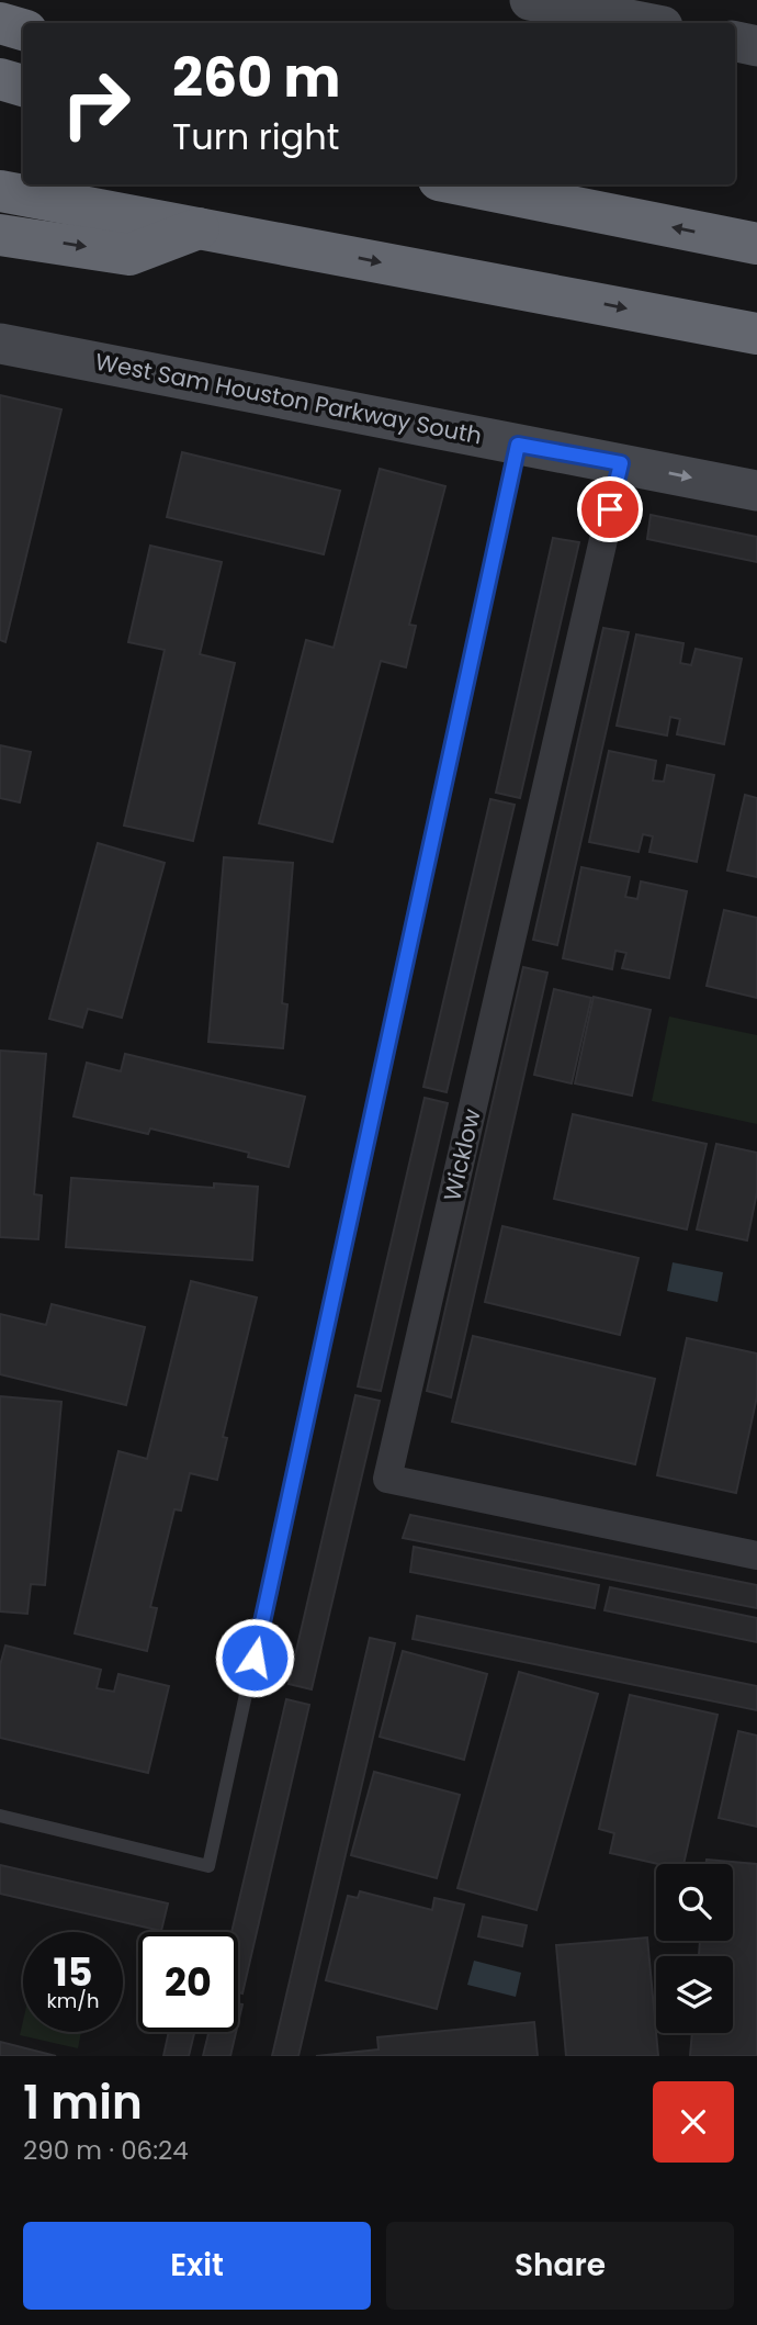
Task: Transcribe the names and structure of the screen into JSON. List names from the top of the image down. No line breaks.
{"streets":{"main road":["West Sam Houston Parkway South"],"street":["Wicklow"]},"crossings":[["West Sam Houston Parkway South","Wicklow"]],"page":{"turn":["260 m","Turn right"],"speed":"15 km/h","limit":"20","heading":["1 min","290 m · 06:24"],"buttons":["Exit","Share"]}}
